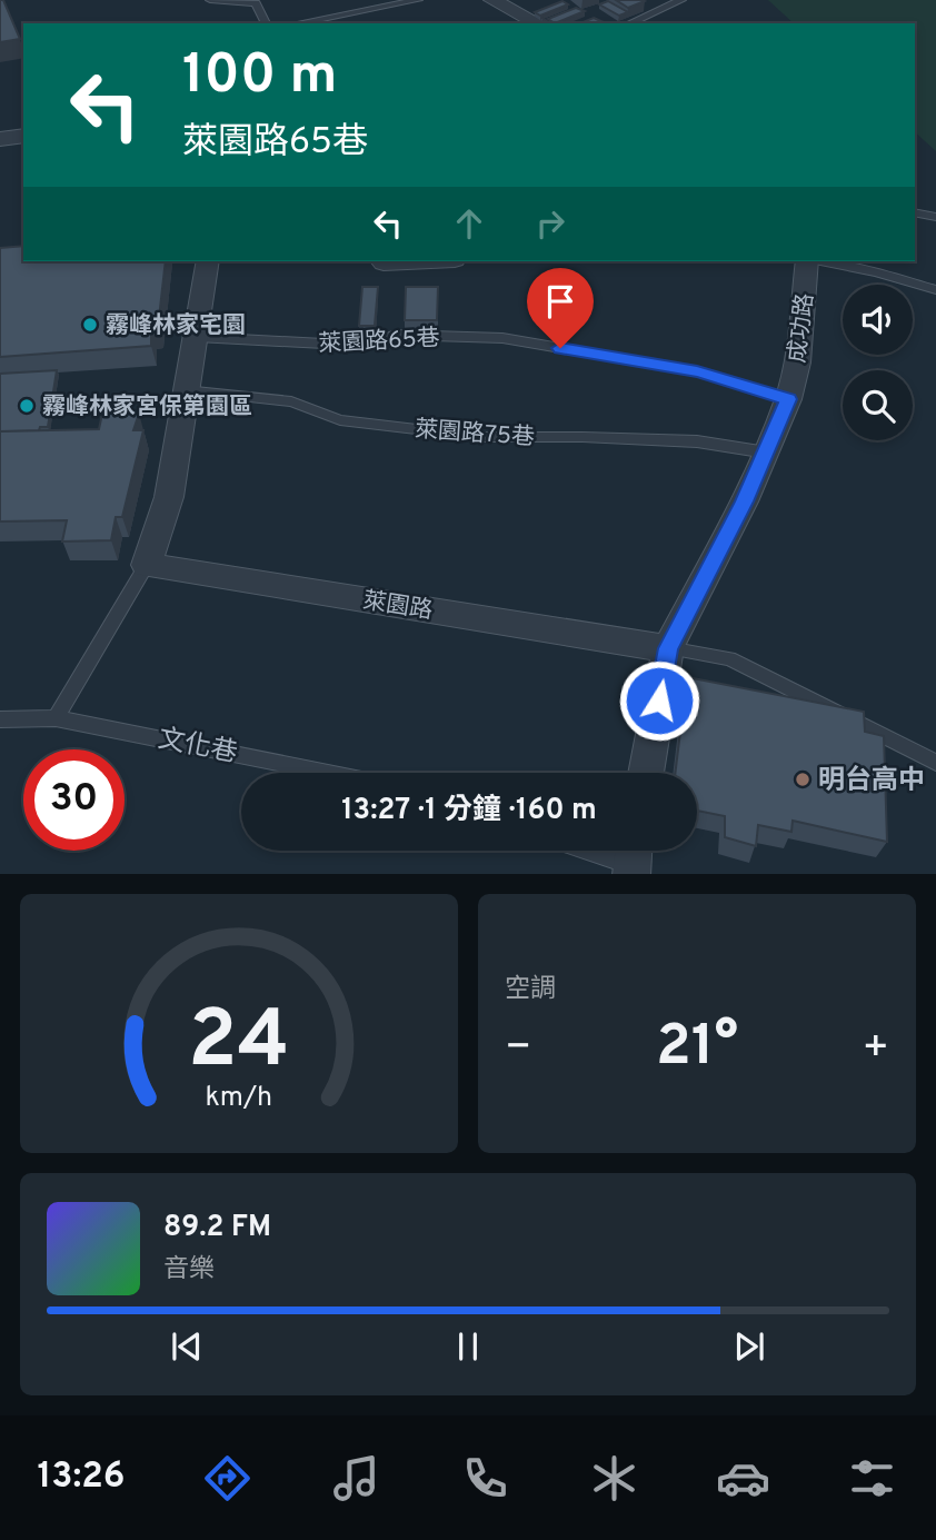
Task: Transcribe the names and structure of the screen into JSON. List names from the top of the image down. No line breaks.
{"streets":{"street":["成功路","萊園路"],"lane":["萊園路65巷","萊園路75巷","文化巷"]},"crossings":[["成功路","萊園路65巷"],["成功路","萊園路75巷"],["成功路","萊園路"]],"places":["霧峰林家宅園","霧峰林家宮保第園區","明台高中"],"page":{"turn":["100 m","萊園路65巷"],"limit":"30","trip":"13:27 · 1 分鐘 · 160 m","tile":"空調","heat":["−","21°","+"],"song":["89.2 FM","音樂"],"tabs":"13:26","gauge":["24","km/h"]}}
